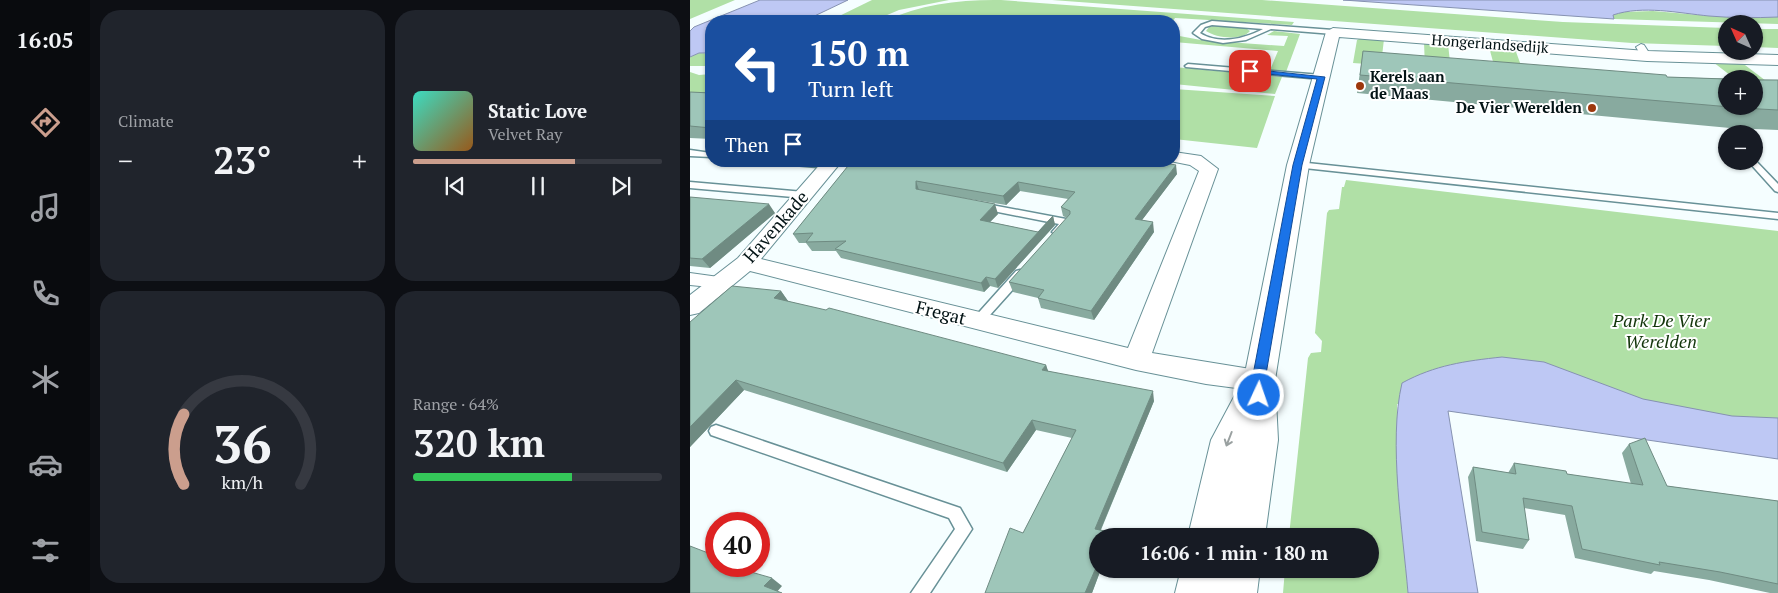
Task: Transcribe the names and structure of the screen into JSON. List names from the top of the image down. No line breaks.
{"streets":{"street":["Hongerlandsedijk","Havenkade","Fregat"]},"crossings":[["Havenkade","Fregat"]],"parks":["Park De Vier Werelden"],"places":["Kerels aan de Maas","De Vier Werelden"],"north":"top left","page":{"tabs":"16:05","tile":["Climate",["Range · 64%","320 km"]],"map_buttons":["+","−"],"turn":["150 m","Turn left"],"song":["Static Love","Velvet Ray"],"then":"Then","heat":["−","23°","+"],"limit":"40","trip":"16:06 · 1 min · 180 m","gauge":["36","km/h"]}}
